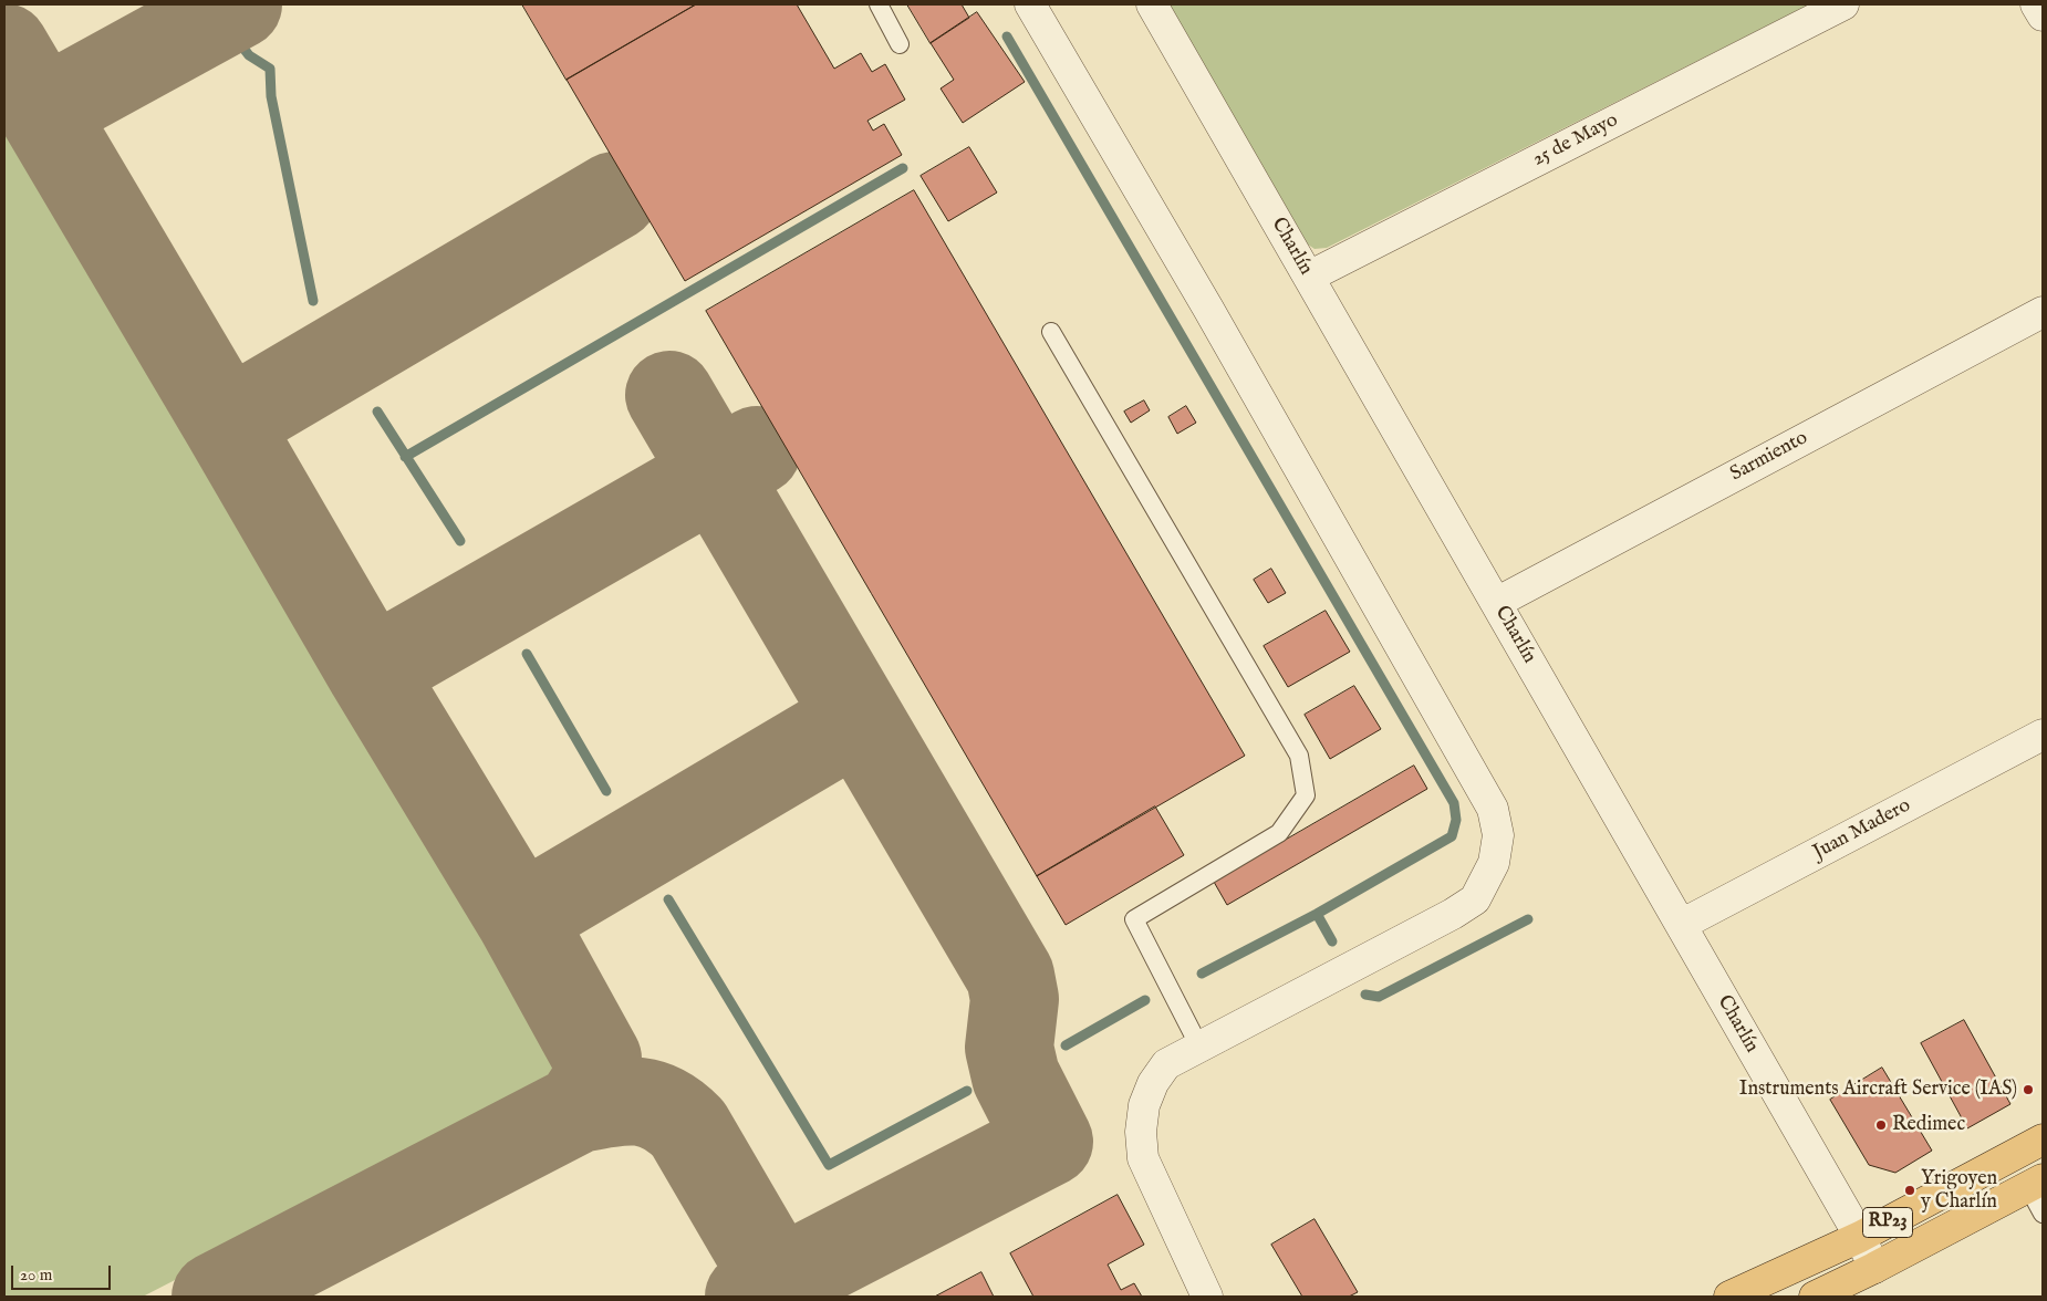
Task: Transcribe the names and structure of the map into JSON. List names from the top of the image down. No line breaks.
{"streets":{"main road":["RP23"],"street":["25 de Mayo","Charlín","Sarmiento","Juan Madero"]},"crossings":[["25 de Mayo","Charlín"],["Charlín","Sarmiento"],["Charlín","Juan Madero"],["Charlín","RP23"]],"places":["Instruments Aircraft Service (IAS)","Redimec","Yrigoyen y Charlín"],"scale_bar":"20 m"}
